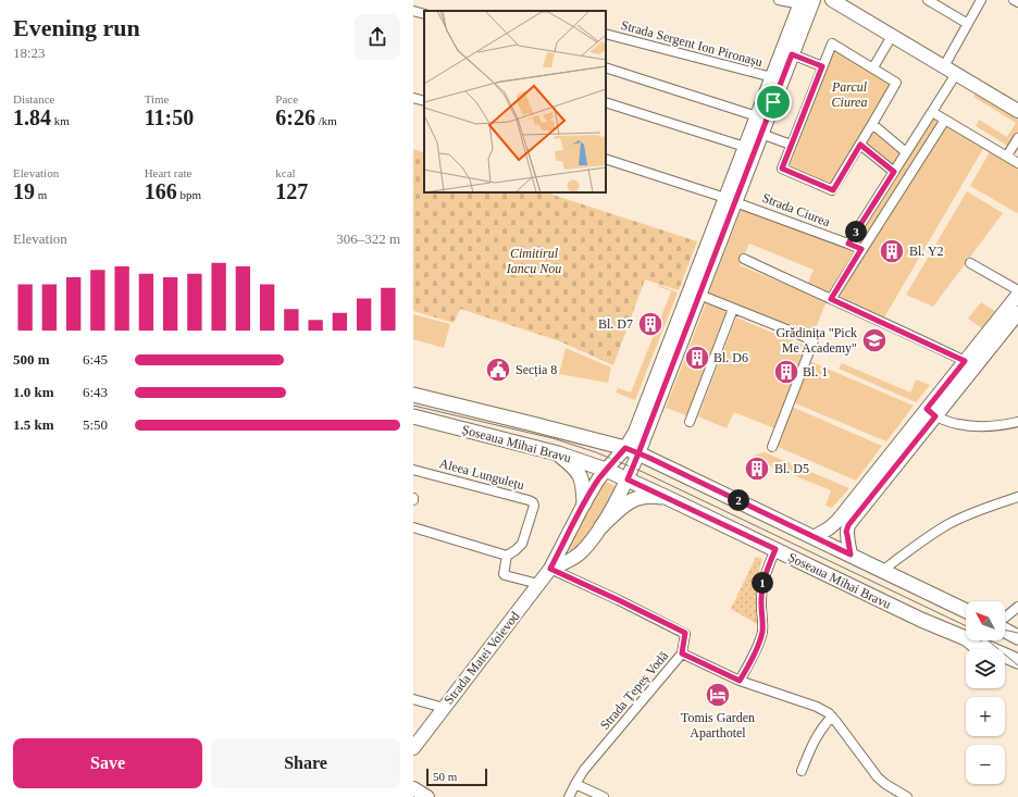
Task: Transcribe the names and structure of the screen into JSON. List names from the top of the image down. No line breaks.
{"streets":{"main road":["Șoseaua Mihai Bravu"],"street":["Strada Sergent Ion Pironașu","Strada Ciurea","Aleea Lungulețu","Strada Matei Voievod","Strada Țepeș Vodă"]},"crossings":[["Șoseaua Mihai Bravu","Strada Matei Voievod"],["Strada Matei Voievod","Strada Țepeș Vodă"]],"parks":["Parcul Ciurea","Cimitirul Iancu Nou"],"places":{"building":["Bl. Y2","Bl. D7","Bl. D6","Bl. 1","Bl. D5"],"school or university":["Grădinița \"Pick Me Academy\""],"public building":["Secția 8"],"hotel":["Tomis Garden Aparthotel"]},"scale_bar":"50 m","north":"top left","page":{"heading":["Evening run","18:23"],"stats":[["Distance","1.84 km"],["Time","11:50"],["Pace","6:26 /km"],["Elevation","19 m"],["Heart rate","166 bpm"],["kcal","127"]],"pins":["3","2","1"],"chart":["Elevation","306–322 m"],"list":[{"name":"500 m","note":"6:45"},{"name":"1.0 km","note":"6:43"},{"name":"1.5 km","note":"5:50"}],"map_buttons":["+","−"],"buttons":["Save","Share"],"scale":"50 m"}}
